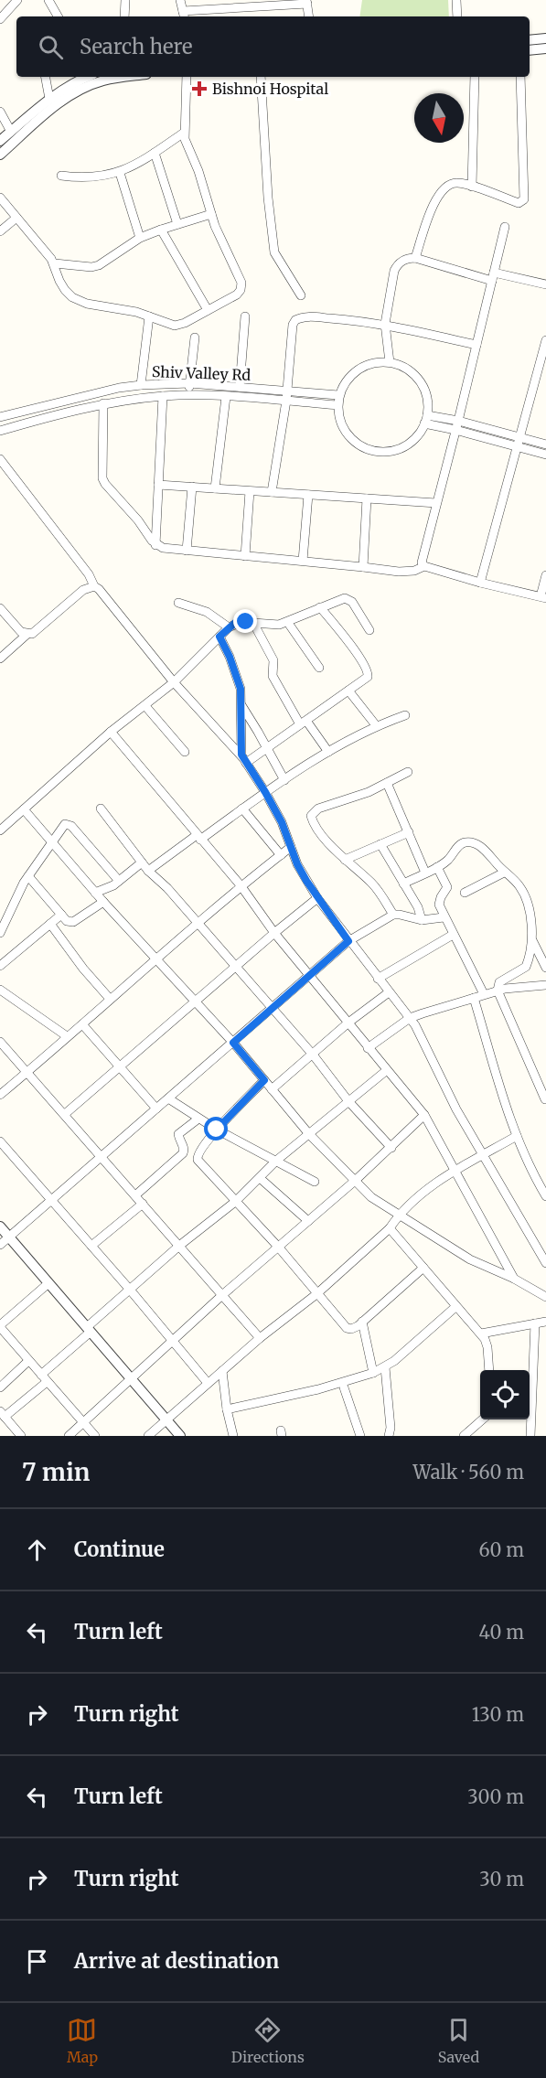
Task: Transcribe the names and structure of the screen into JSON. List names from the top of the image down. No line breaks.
{"streets":{"street":["Shiv Valley Rd"]},"places":{"health":["Bishnoi Hospital"]},"north":"bottom","page":{"search":"Search here","heading":["7 min","Walk · 560 m"],"list":[["Continue","60 m"],["Turn left","40 m"],["Turn right","130 m"],["Turn left","300 m"],["Turn right","30 m"],"Arrive at destination"],"nav":["Map","Directions","Saved"]}}
